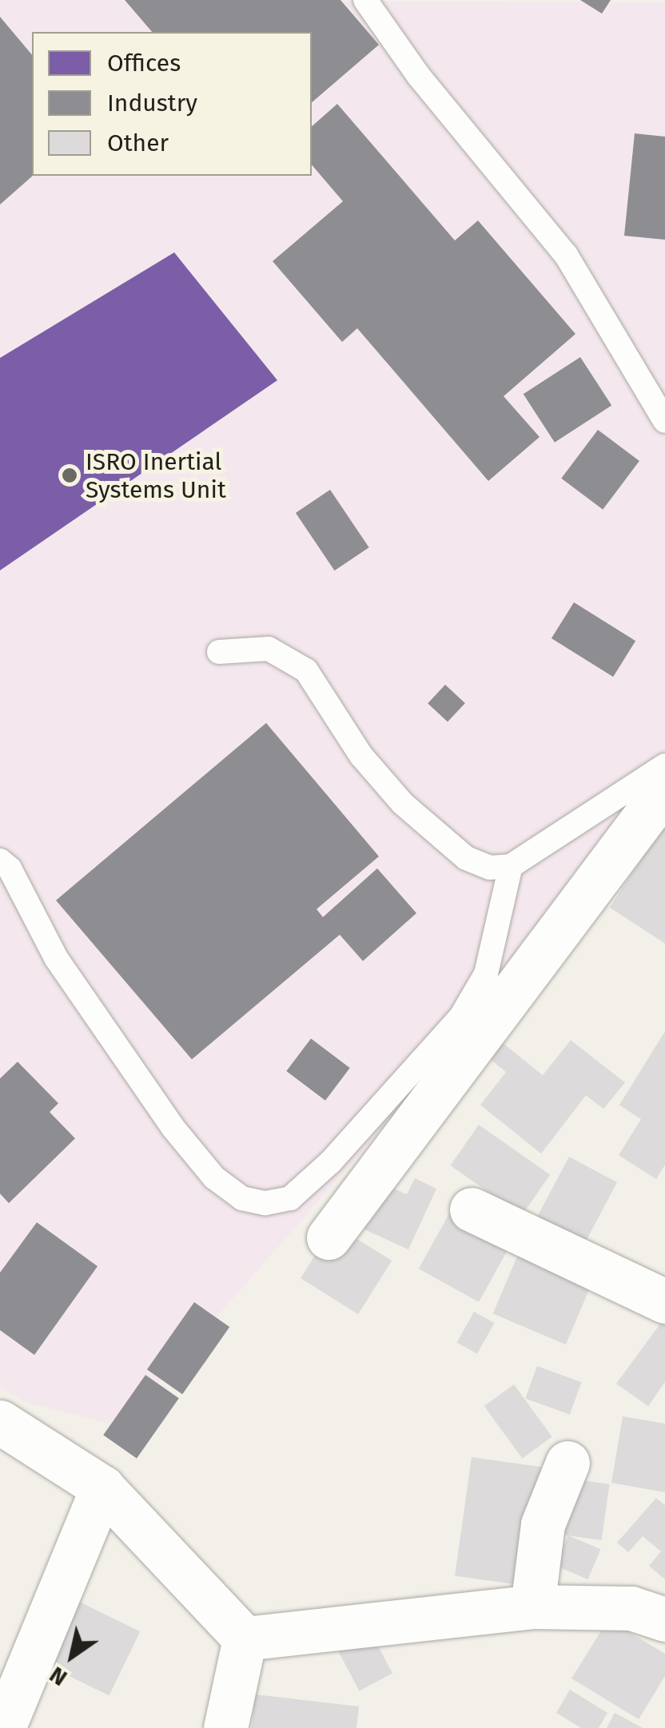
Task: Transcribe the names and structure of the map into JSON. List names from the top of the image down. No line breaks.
{"places":["ISRO Inertial Systems Unit"],"legend":["Offices","Industry","Other"],"north":"bottom left"}
